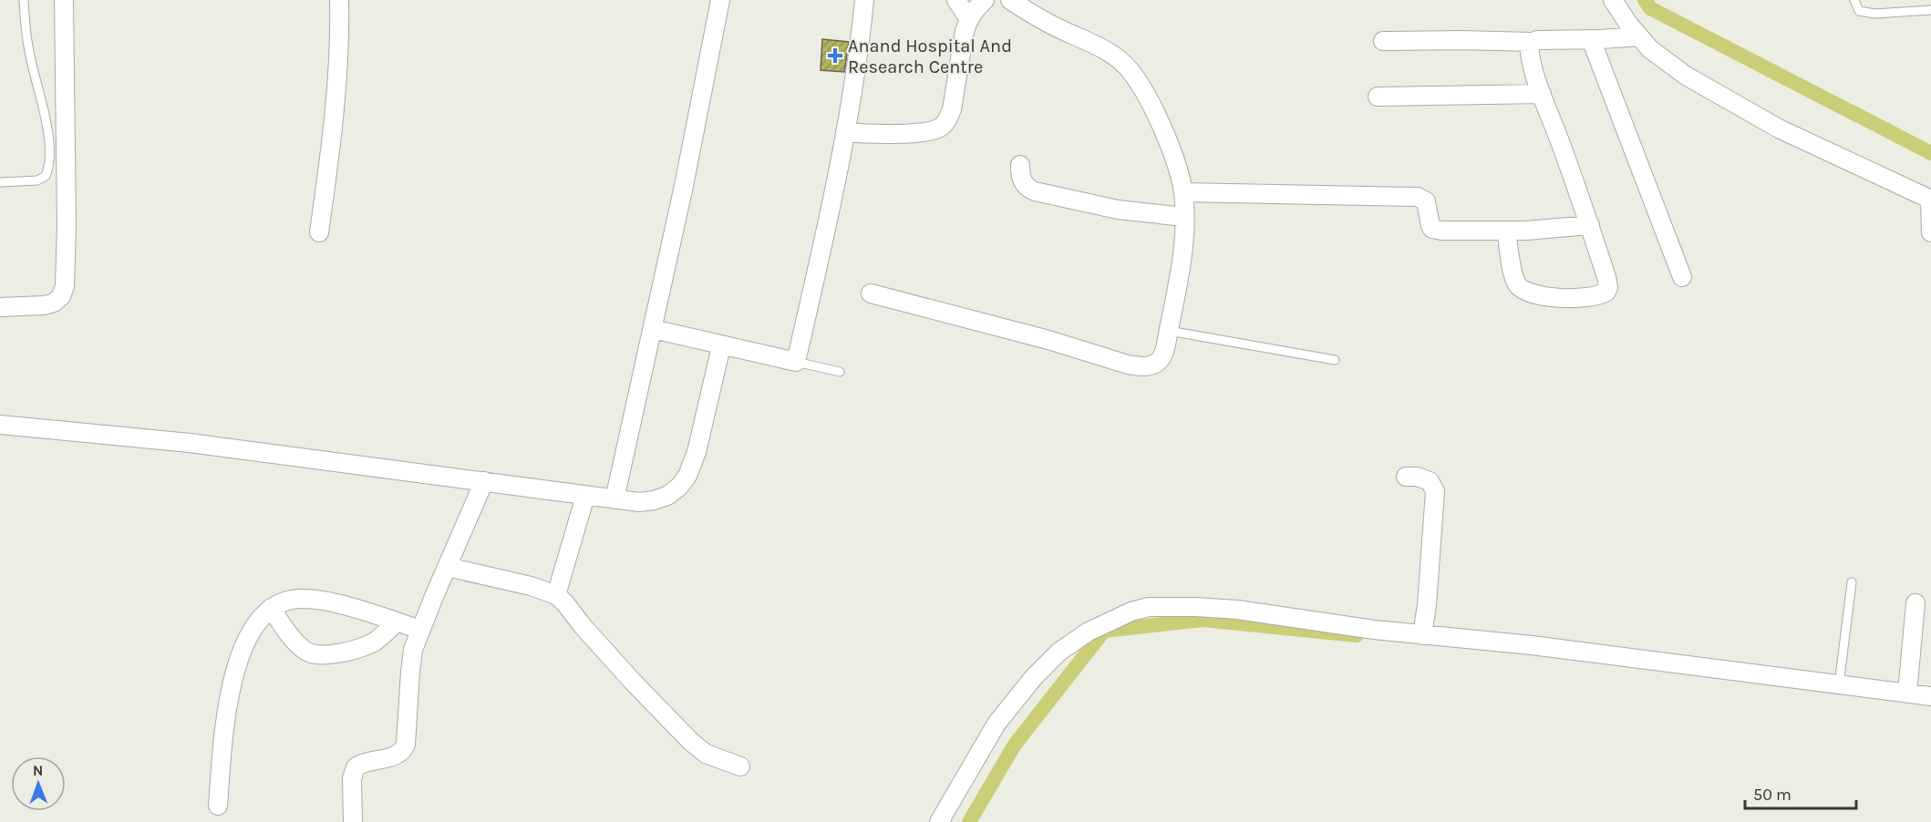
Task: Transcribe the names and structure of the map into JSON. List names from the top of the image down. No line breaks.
{"places":{"health":["Anand Hospital And Research Centre"]},"scale_bar":"50 m","north":"top"}
